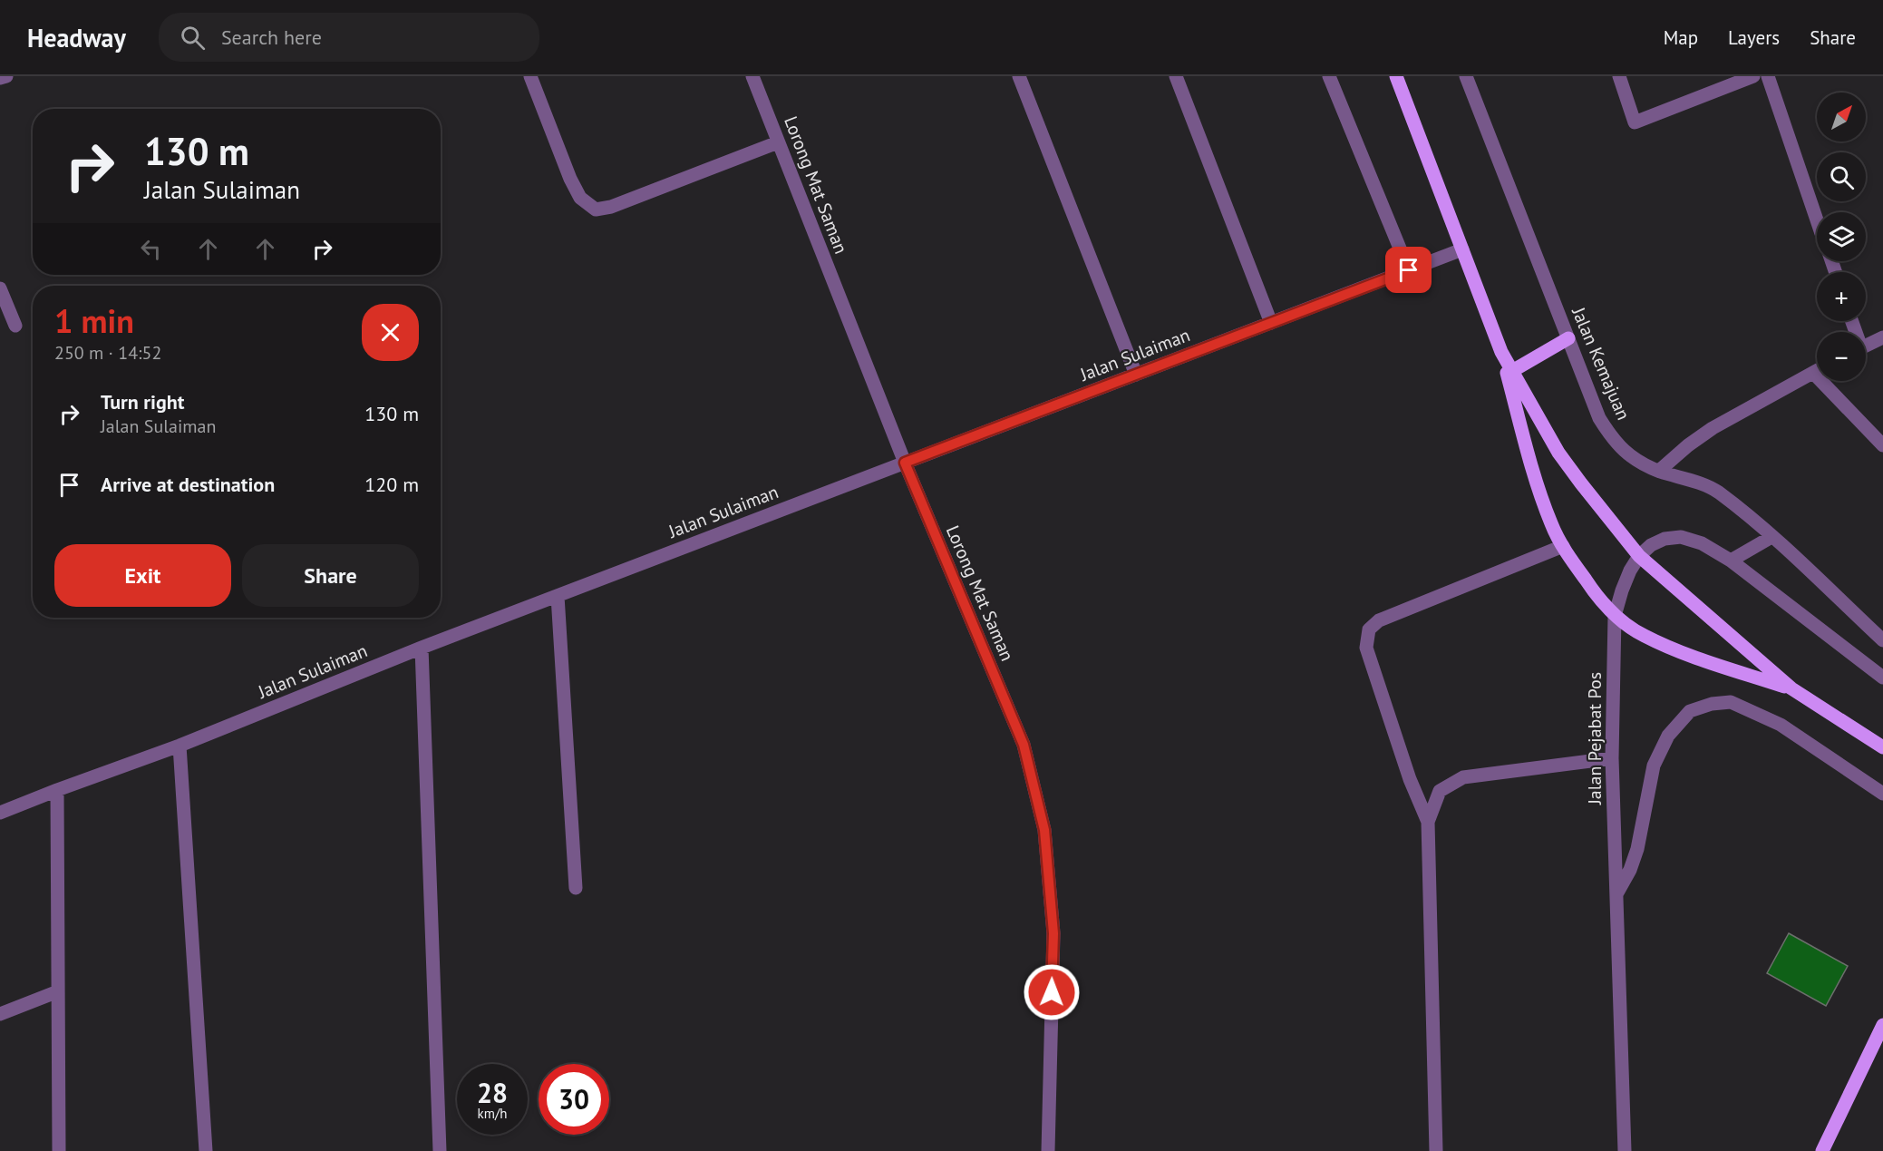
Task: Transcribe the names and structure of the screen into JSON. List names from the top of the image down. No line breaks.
{"streets":{"street":["Lorong Mat Saman","Jalan Sulaiman","Jalan Kemajuan","Jalan Pejabat Pos"]},"crossings":[["Lorong Mat Saman","Jalan Sulaiman"]],"north":"top right","page":{"header":"Headway","search":"Search here","nav":["Map","Layers","Share"],"map_buttons":["+","−"],"turn":["130 m","Jalan Sulaiman"],"heading":["1 min","250 m · 14:52"],"list":[{"name":"Turn right","note":"Jalan Sulaiman","value":"130 m"},{"name":"Arrive at destination","value":"120 m"}],"buttons":["Exit","Share"],"speed":"28 km/h","limit":"30"}}
